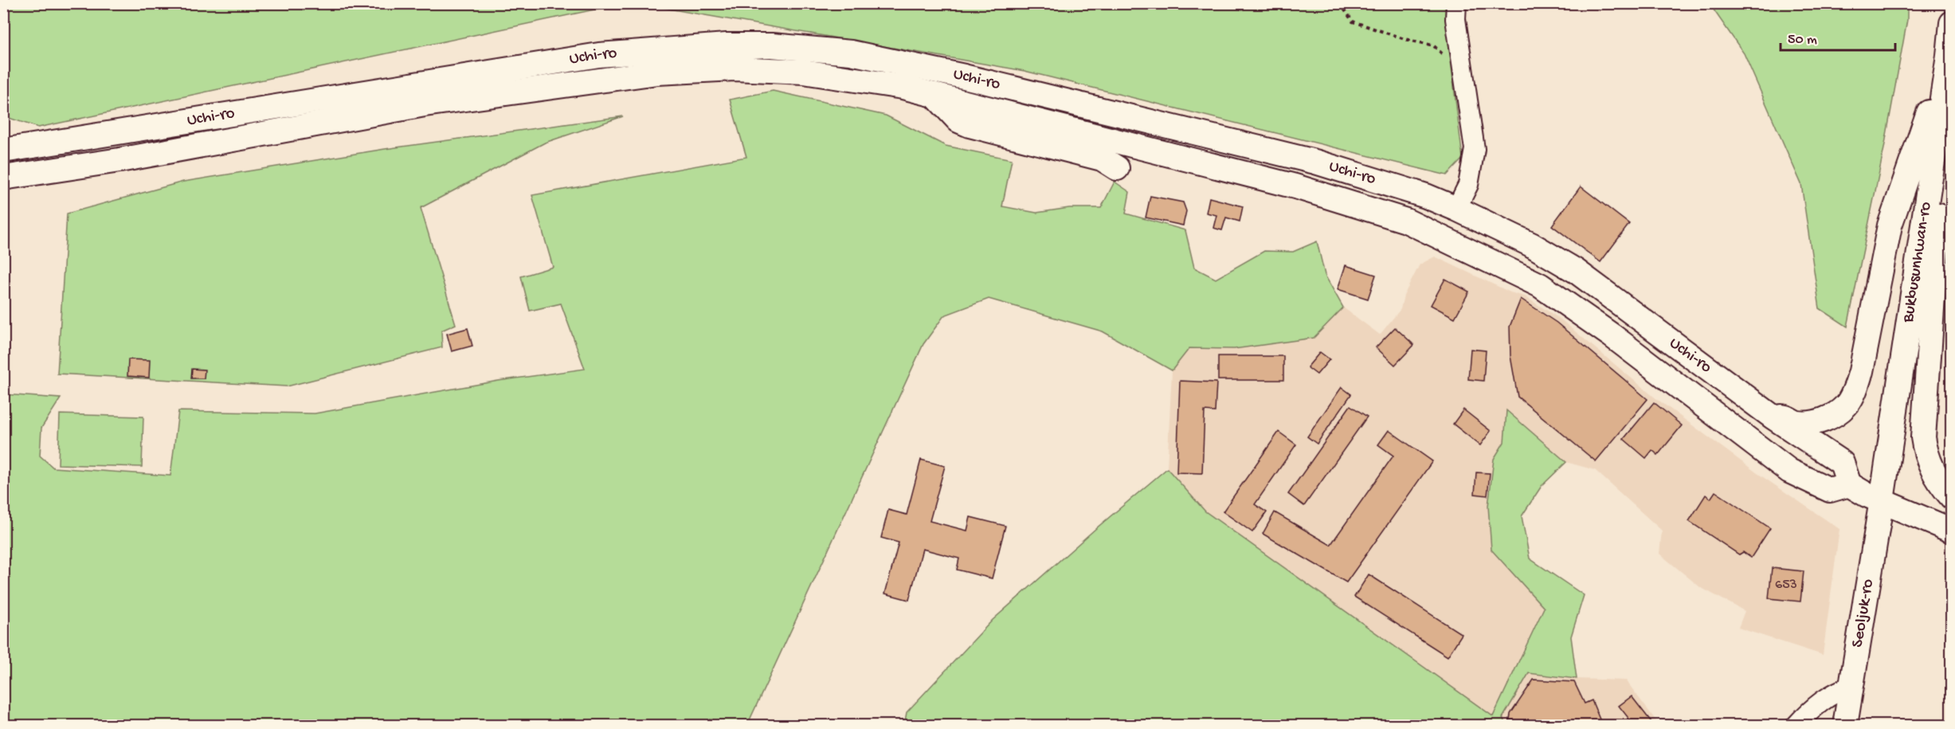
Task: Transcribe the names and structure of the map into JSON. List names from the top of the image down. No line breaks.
{"streets":{"main road":["Uchi-ro","Bukbusunhwan-ro","Seoljuk-ro"]},"crossings":[["Bukbusunhwan-ro","Seoljuk-ro"]],"house_numbers":["653"],"scale_bar":"50 m"}
